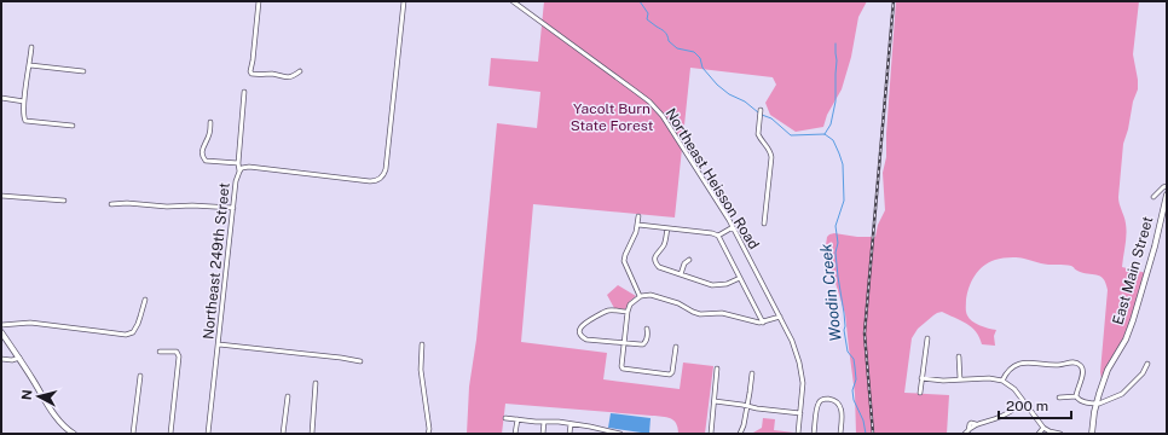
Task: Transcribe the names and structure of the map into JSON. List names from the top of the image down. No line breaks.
{"streets":{"main road":["East Main Street"],"street":["Northeast Heisson Road","Northeast 249th Street"]},"water":["Woodin Creek"],"parks":["Yacolt Burn State Forest"],"scale_bar":"200 m","north":"left"}
